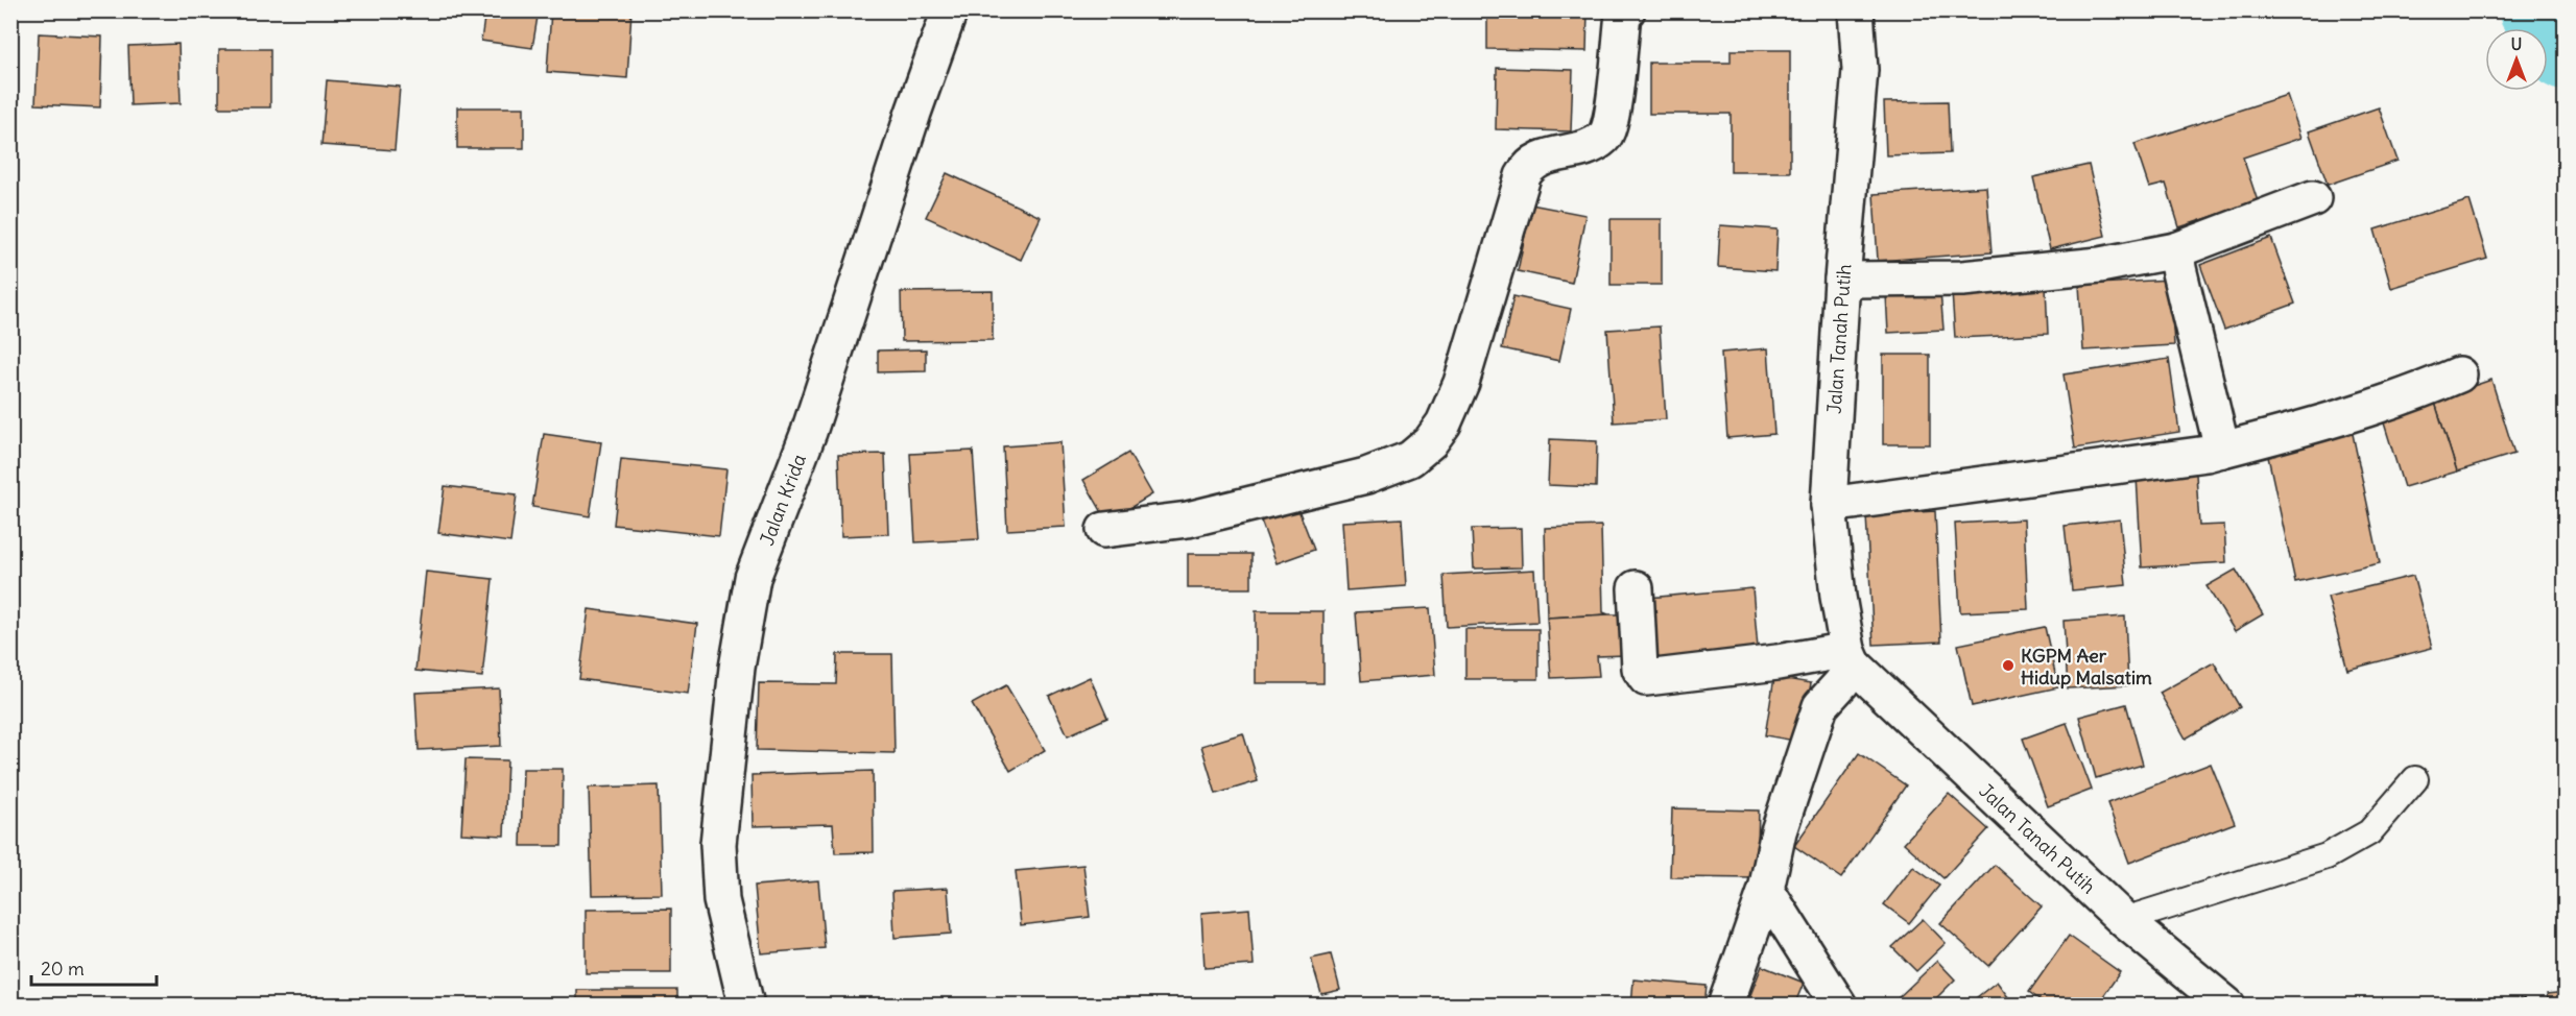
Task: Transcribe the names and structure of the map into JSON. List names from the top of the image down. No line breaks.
{"streets":{"street":["Jalan Tanah Putih","Jalan Krida"]},"places":["KGPM Aer Hidup Malsatim"],"scale_bar":"20 m","north":"top"}
